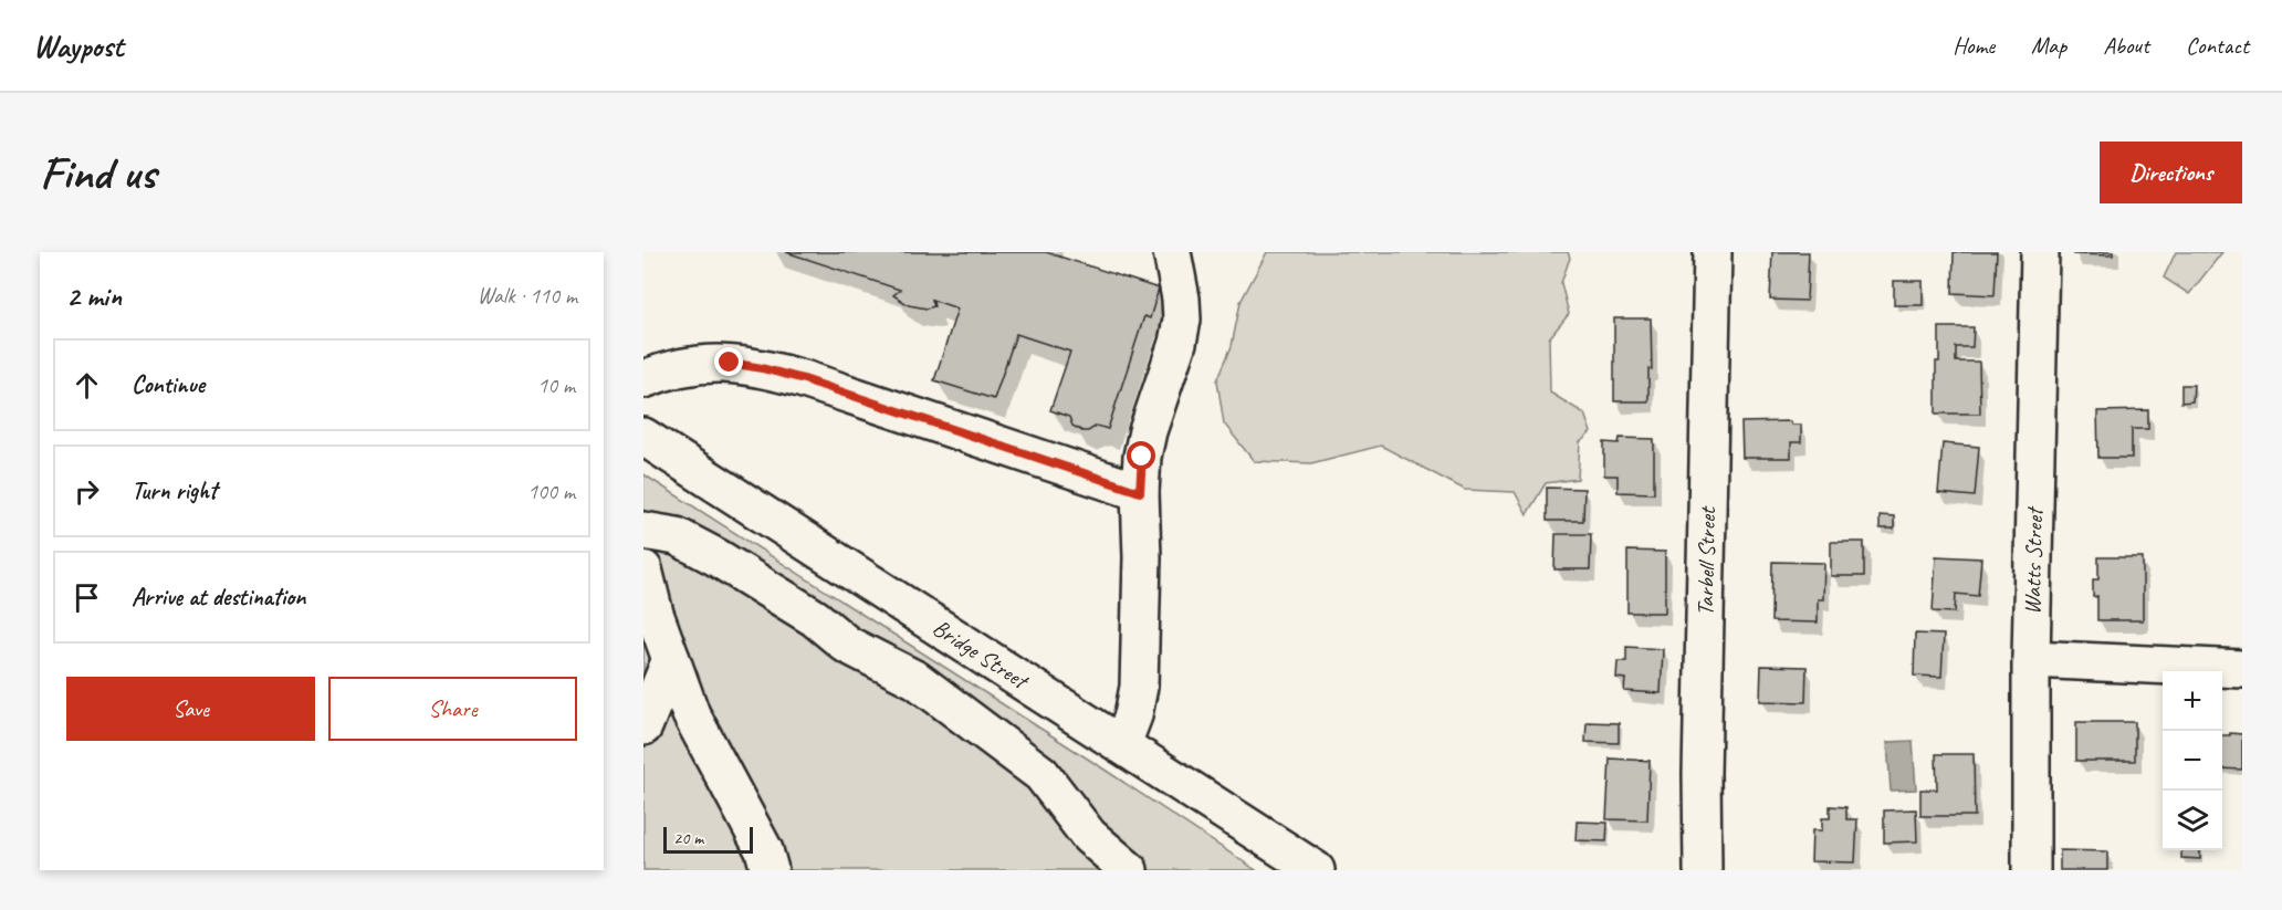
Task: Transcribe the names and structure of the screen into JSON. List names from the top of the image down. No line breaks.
{"streets":{"street":["Tarbell Street","Watts Street","Bridge Street"]},"scale_bar":"20 m","page":{"header":"Waypost","nav":["Home","Map","About","Contact"],"buttons":["Directions",["Save","Share"]],"title":"Find us","heading":["2 min","Walk · 110 m"],"list":[["Continue","10 m"],["Turn right","100 m"],"Arrive at destination"],"map_buttons":["+","−"],"scale":"20 m"}}
